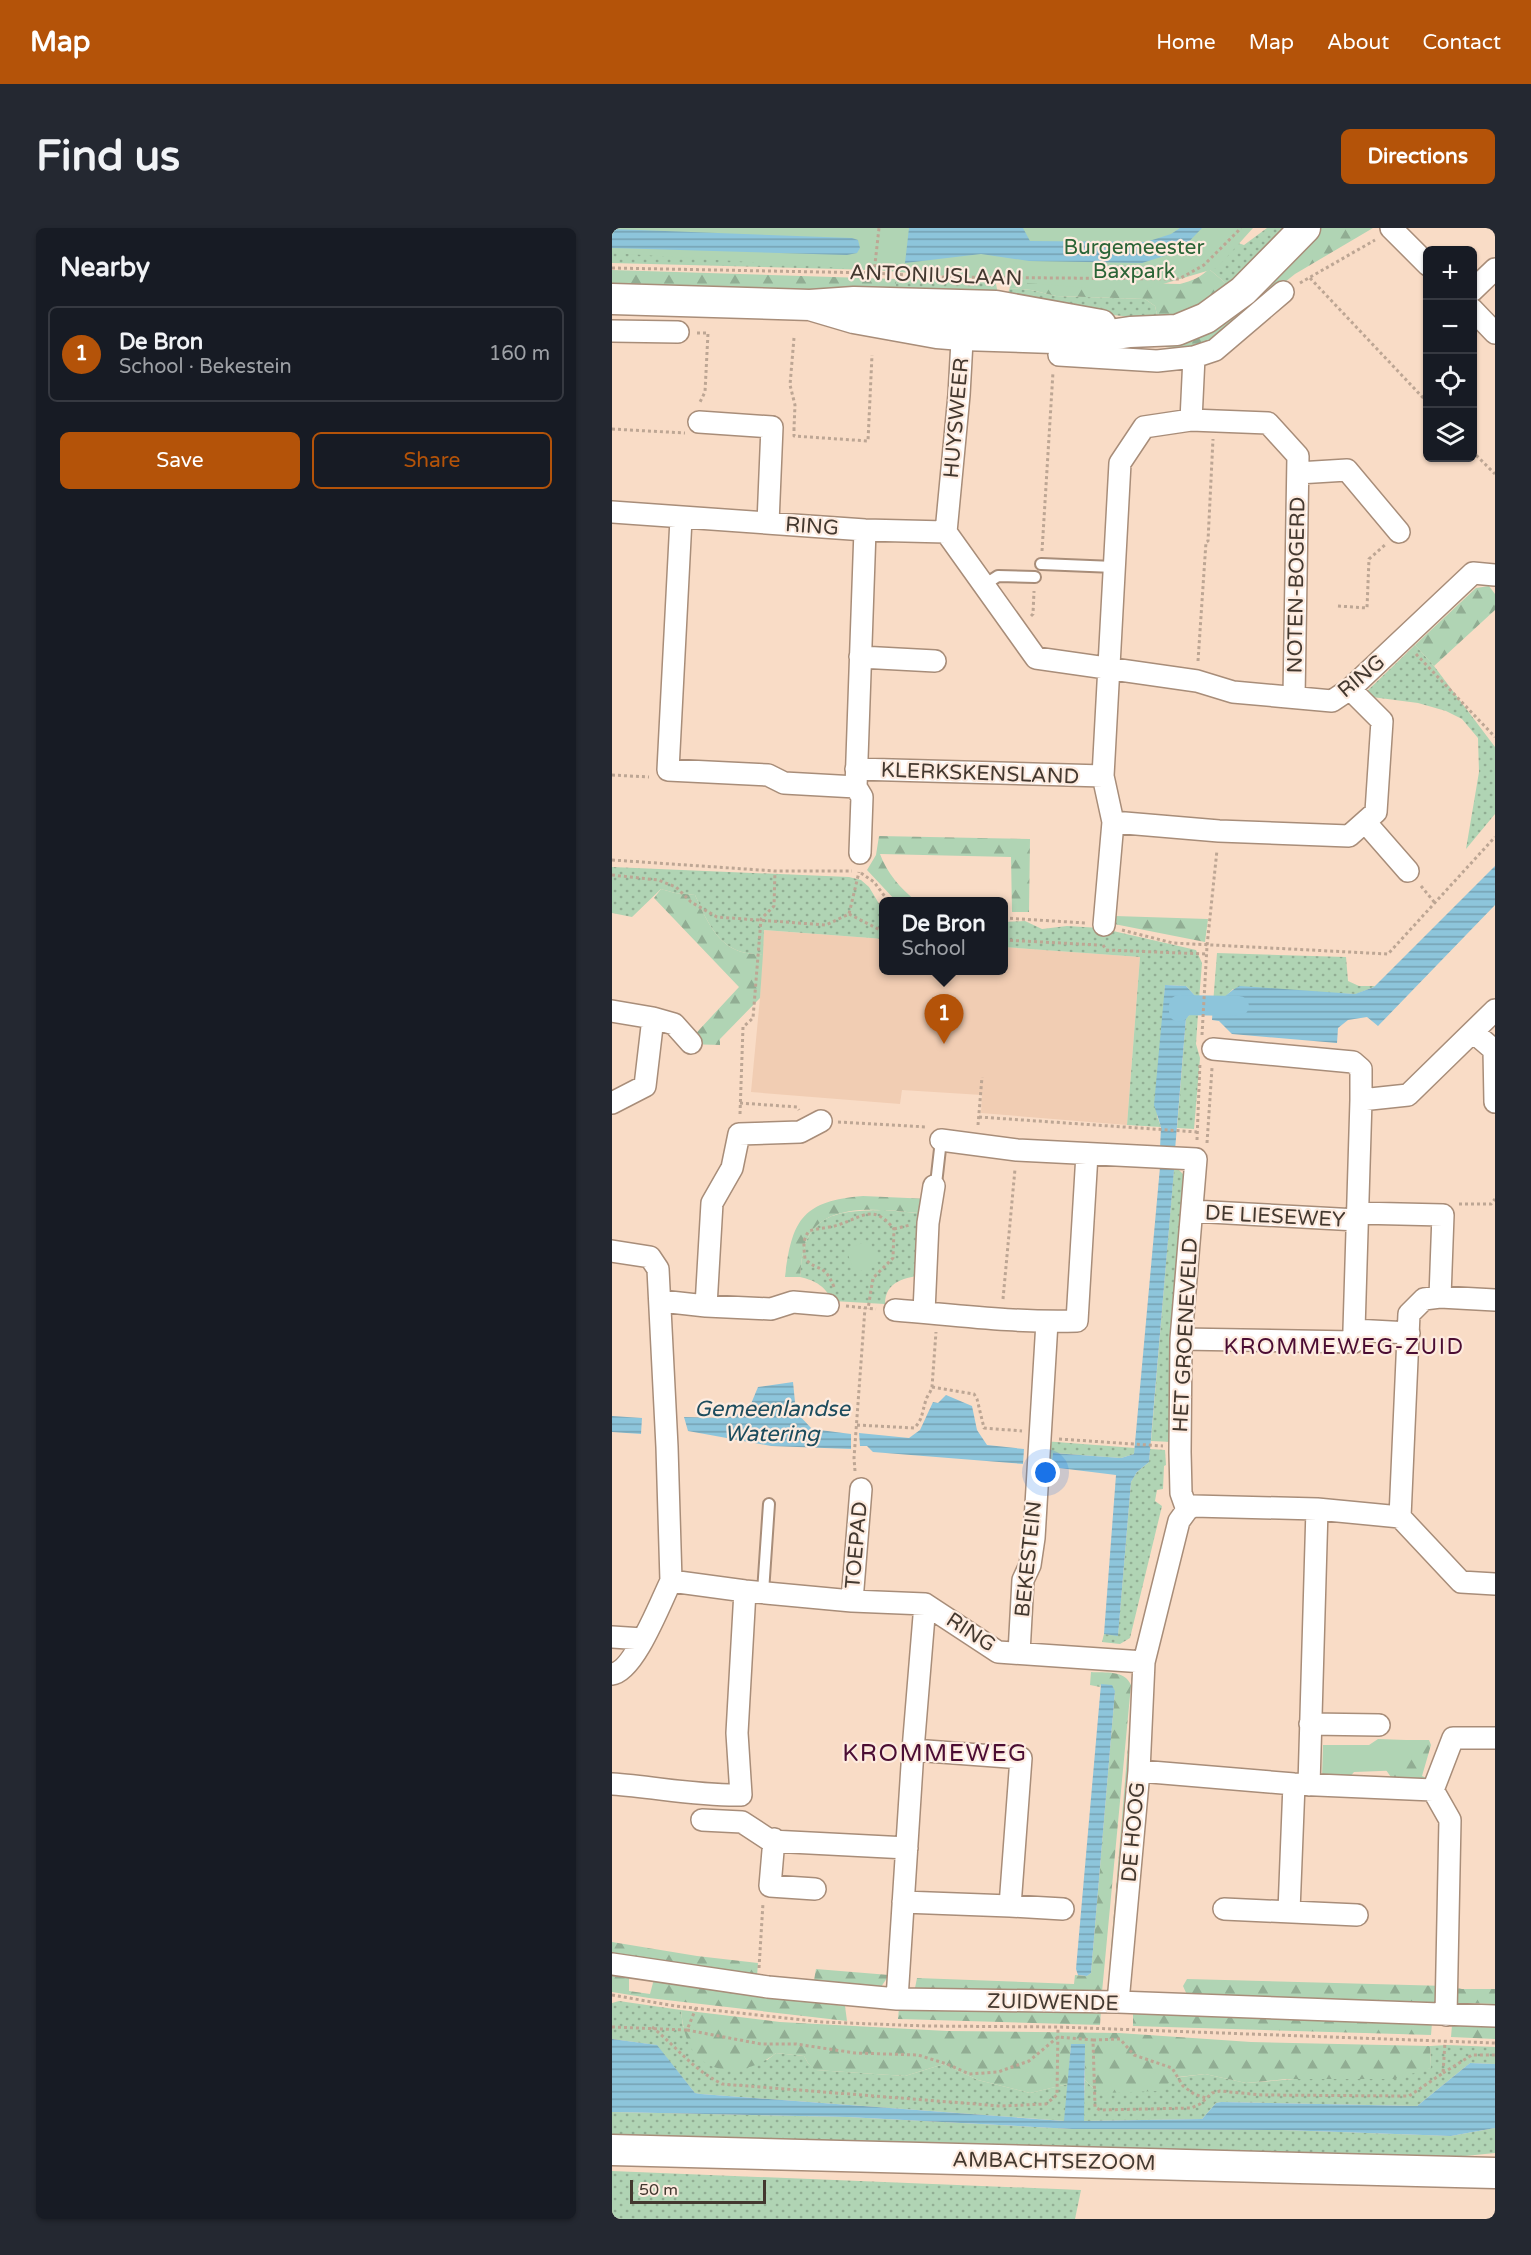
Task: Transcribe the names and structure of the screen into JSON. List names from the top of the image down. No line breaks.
{"streets":{"main road":["ANTONIUSLAAN","AMBACHTSEZOOM"],"street":["HUYSWEER","RING","NOTEN-BOGERD","KLERKSKENSLAND","DE LIESEWEY","HET GROENEVELD","TOEPAD","BEKESTEIN","DE HOOG","ZUIDWENDE"]},"crossings":[["ANTONIUSLAAN","HUYSWEER"],["HUYSWEER","RING"],["RING","NOTEN-BOGERD"],["RING","TOEPAD"],["RING","BEKESTEIN"],["RING","DE HOOG"],["NOTEN-BOGERD","KLERKSKENSLAND"],["DE LIESEWEY","HET GROENEVELD"],["DE HOOG","ZUIDWENDE"]],"districts":["KROMMEWEG-ZUID","KROMMEWEG"],"water":["Gemeenlandse Watering"],"parks":["Burgemeester Baxpark"],"scale_bar":"50 m","page":{"header":"Map","nav":["Home","Map","About","Contact"],"buttons":["Directions",["Save","Share"]],"title":"Find us","heading":"Nearby","map_buttons":["+","−"],"list":[{"mark":"1","name":"De Bron","note":"School · Bekestein","value":"160 m"}],"popup":["De Bron","School"],"pins":"1","scale":"50 m"}}
